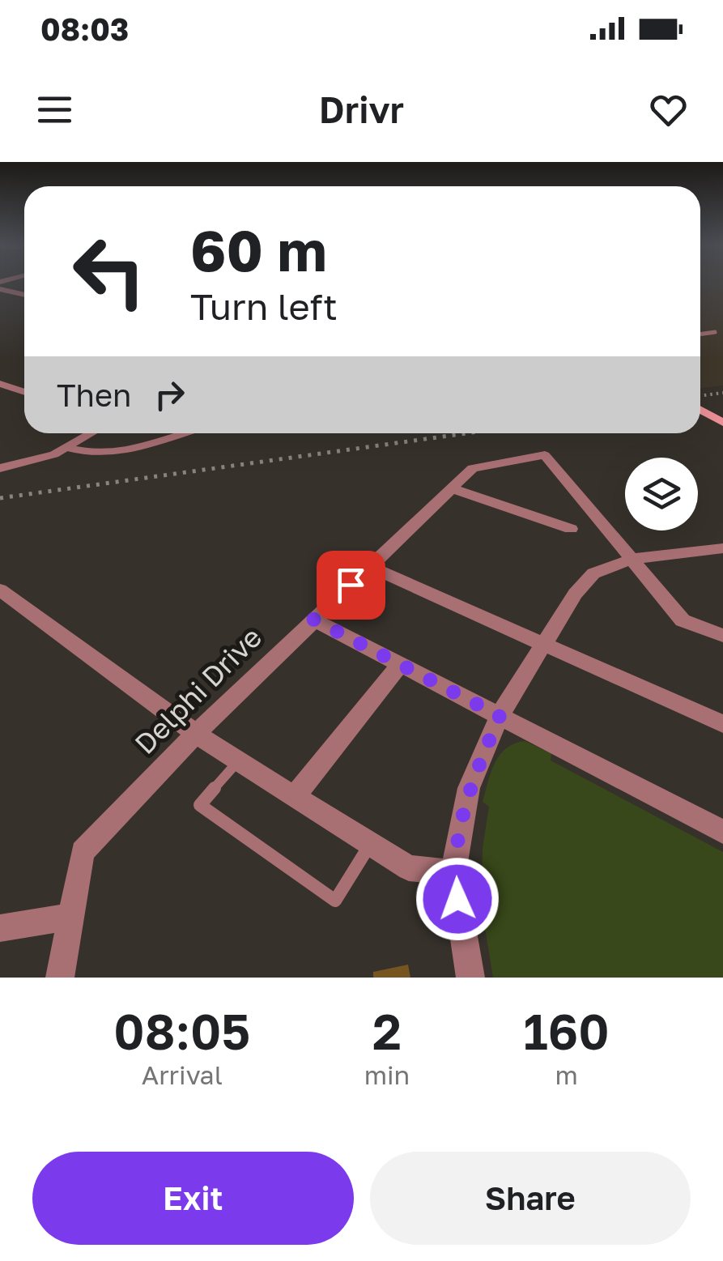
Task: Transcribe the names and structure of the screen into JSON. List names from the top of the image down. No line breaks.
{"streets":{"street":["Delphi Drive"]},"page":{"status":"08:03","header":"Drivr","turn":["60 m","Turn left"],"then":"Then","eta":["08:05","Arrival","2","min","160","m"],"buttons":["Exit","Share"]}}
